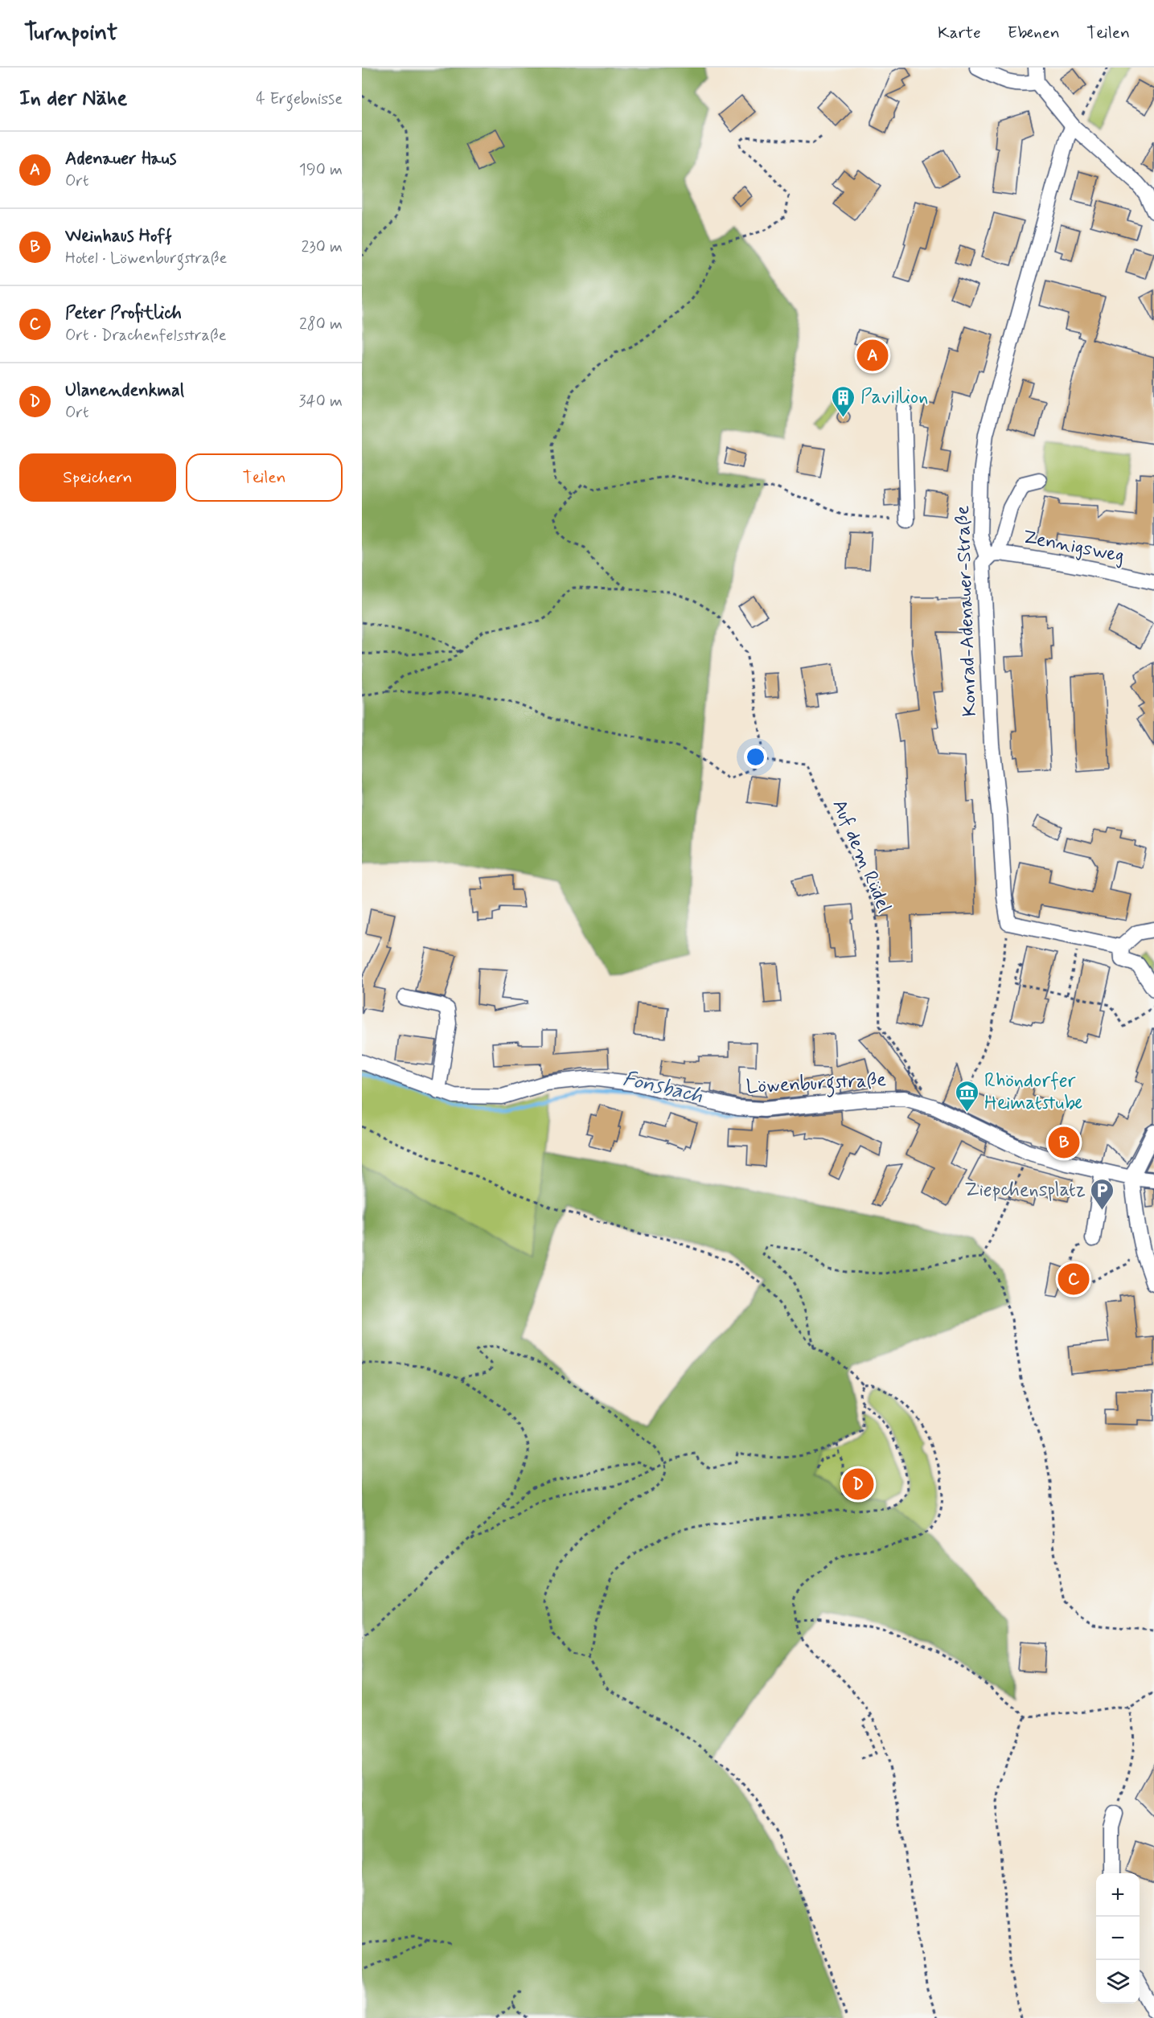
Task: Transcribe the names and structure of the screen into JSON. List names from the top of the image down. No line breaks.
{"streets":{"street":["Zennigsweg","Konrad-Adenauer-Straße","Löwenburgstraße"],"path":["Auf dem Rüdel"]},"crossings":[["Zennigsweg","Konrad-Adenauer-Straße"],["Auf dem Rüdel","Löwenburgstraße"]],"water":["Fonsbach"],"places":{"building":["Pavillion"],"museum":["Rhöndorfer Heimatstube"],"parking":["Ziepchensplatz"]},"page":{"header":"Turnpoint","nav":["Karte","Ebenen","Teilen"],"heading":["In der Nähe","4 Ergebnisse"],"list":[{"mark":"A","name":"Adenauer Haus","note":"Ort","value":"190 m"},{"mark":"B","name":"Weinhaus Hoff","note":"Hotel · Löwenburgstraße","value":"230 m"},{"mark":"C","name":"Peter Profitlich","note":"Ort · Drachenfelsstraße","value":"280 m"},{"mark":"D","name":"Ulanendenkmal","note":"Ort","value":"340 m"}],"pins":["A","B","C","D"],"buttons":["Speichern","Teilen"],"map_buttons":["+","−"]}}
